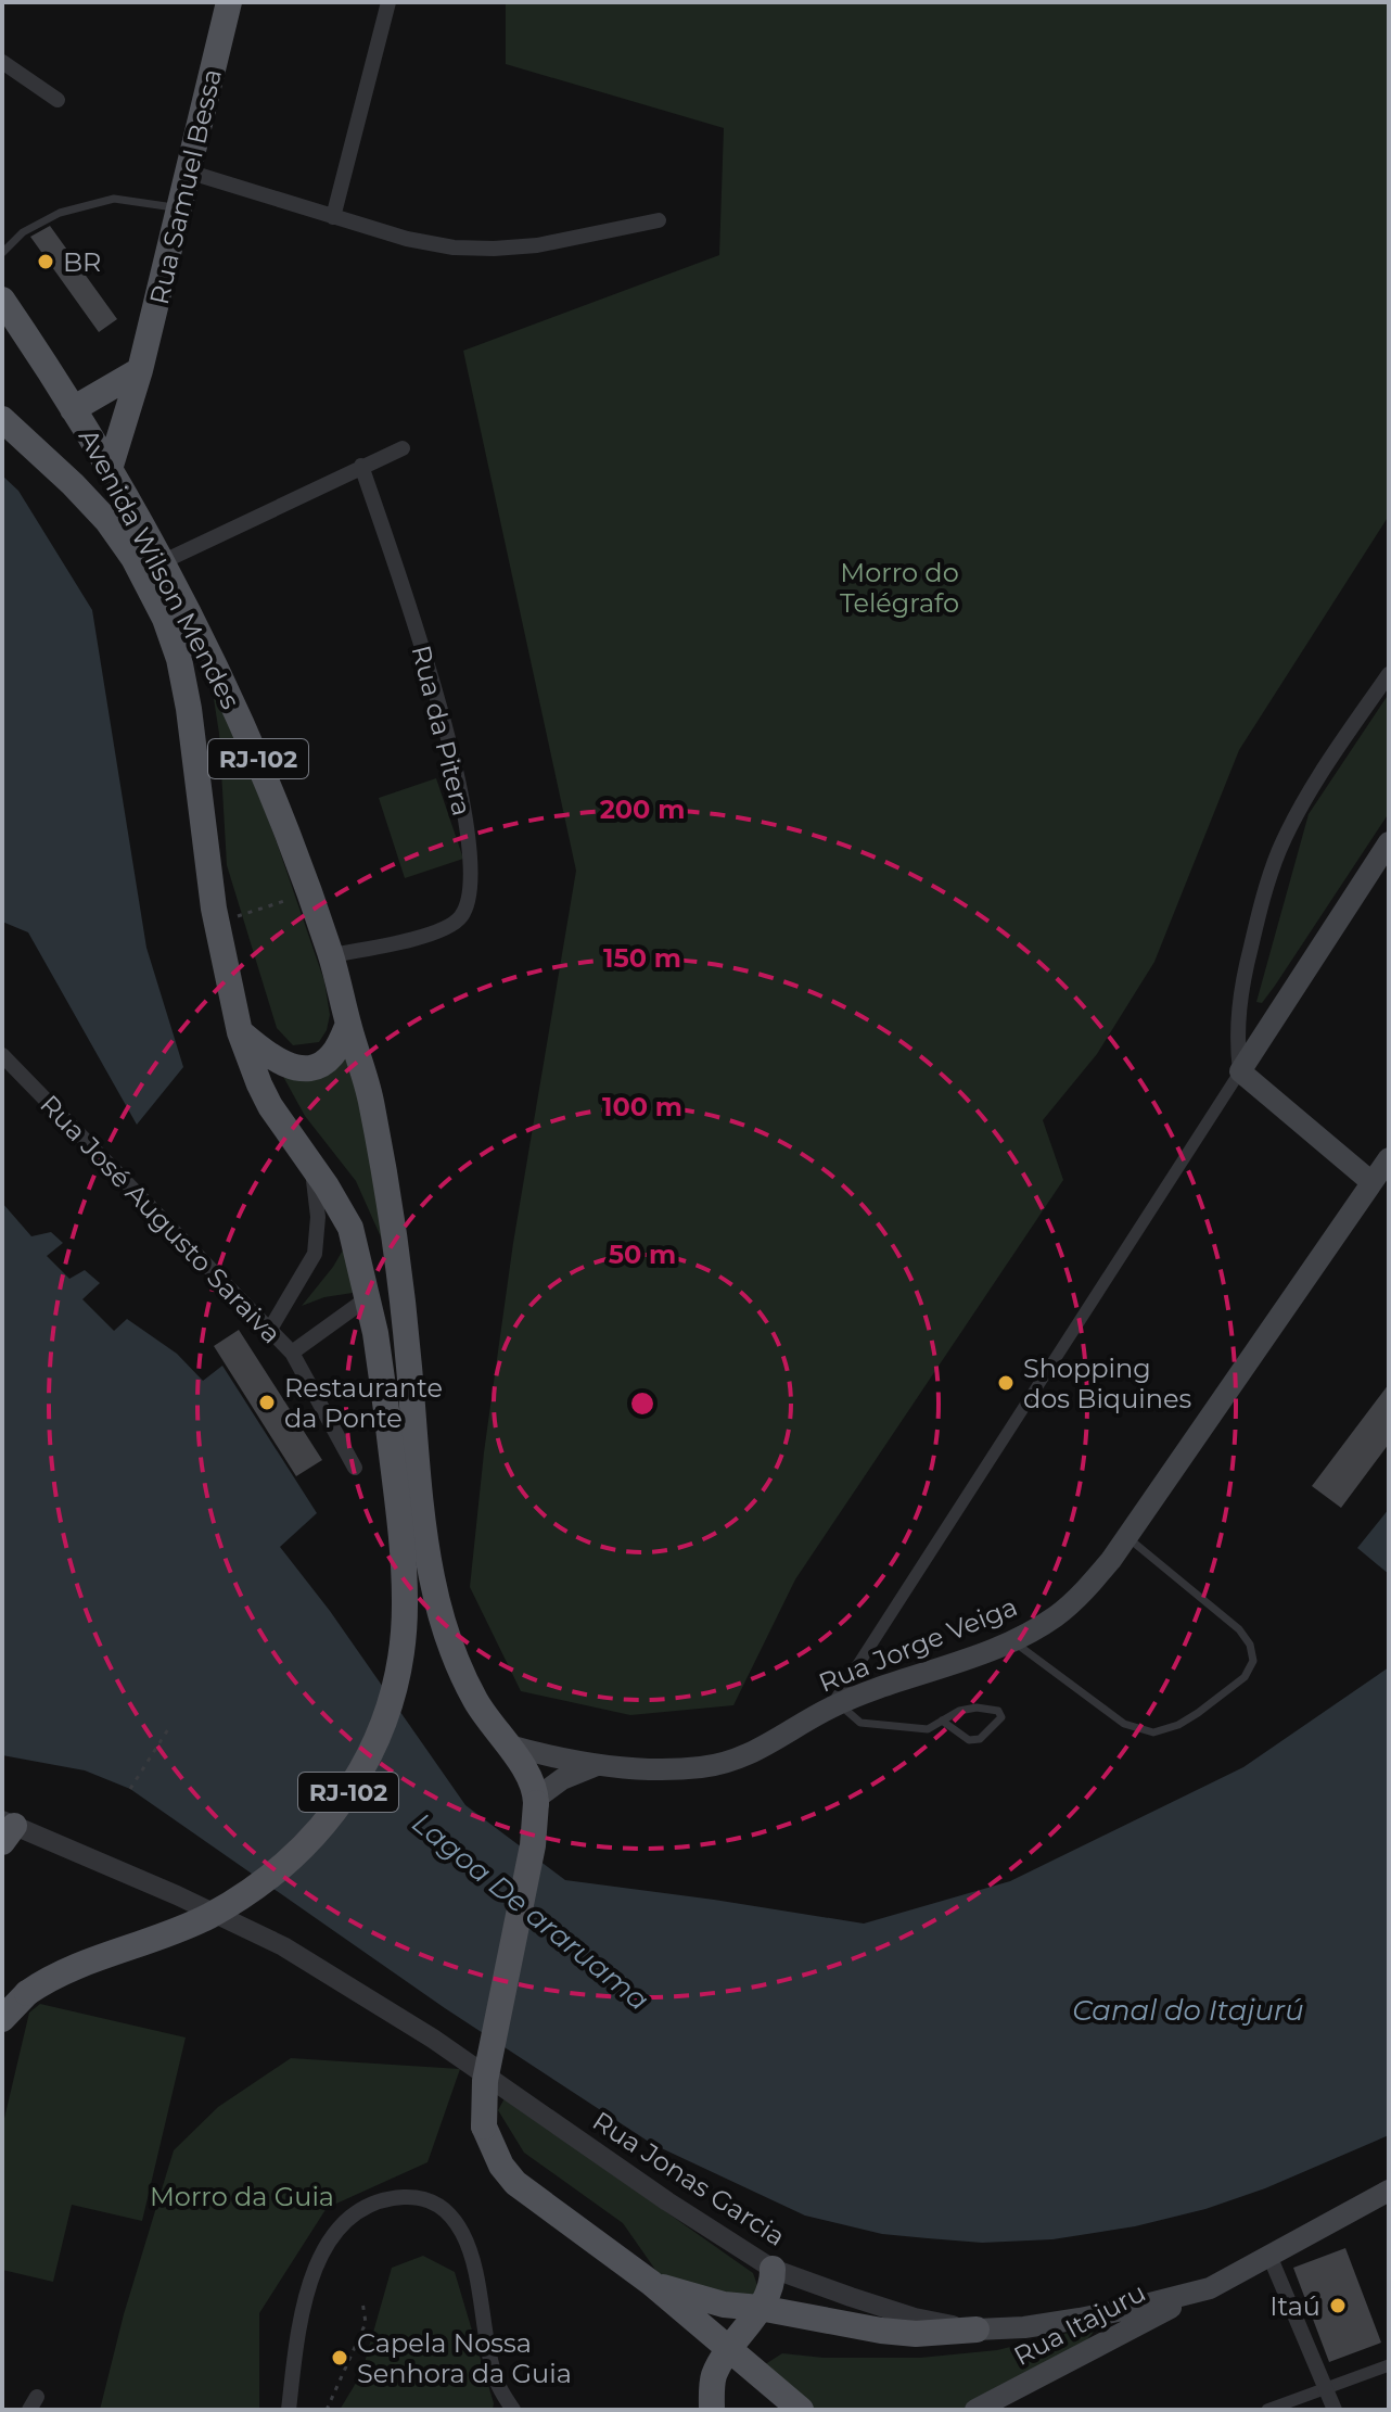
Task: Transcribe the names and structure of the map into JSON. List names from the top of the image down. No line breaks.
{"streets":{"main road":["Rua Samuel Bessa","Avenida Wilson Mendes","RJ-102","Rua Jorge Veiga","Rua Jonas Garcia","Rua Itajuru"],"street":["Rua da Pitera","Rua José Augusto Saraiva"]},"crossings":[["Rua Samuel Bessa","Avenida Wilson Mendes"],["Avenida Wilson Mendes","Rua da Pitera"],["Avenida Wilson Mendes","RJ-102"],["Avenida Wilson Mendes","Rua José Augusto Saraiva"],["Avenida Wilson Mendes","Rua Jorge Veiga"],["Rua Jonas Garcia","Rua Itajuru"]],"water":["Lagoa De araruama","Canal do Itajurú"],"parks":["Morro do Telégrafo","Morro da Guia"],"places":["BR","Shopping dos Biquines","Restaurante da Ponte","Itaú","Capela Nossa Senhora da Guia"],"rings":["200 m","150 m","100 m","50 m"]}
